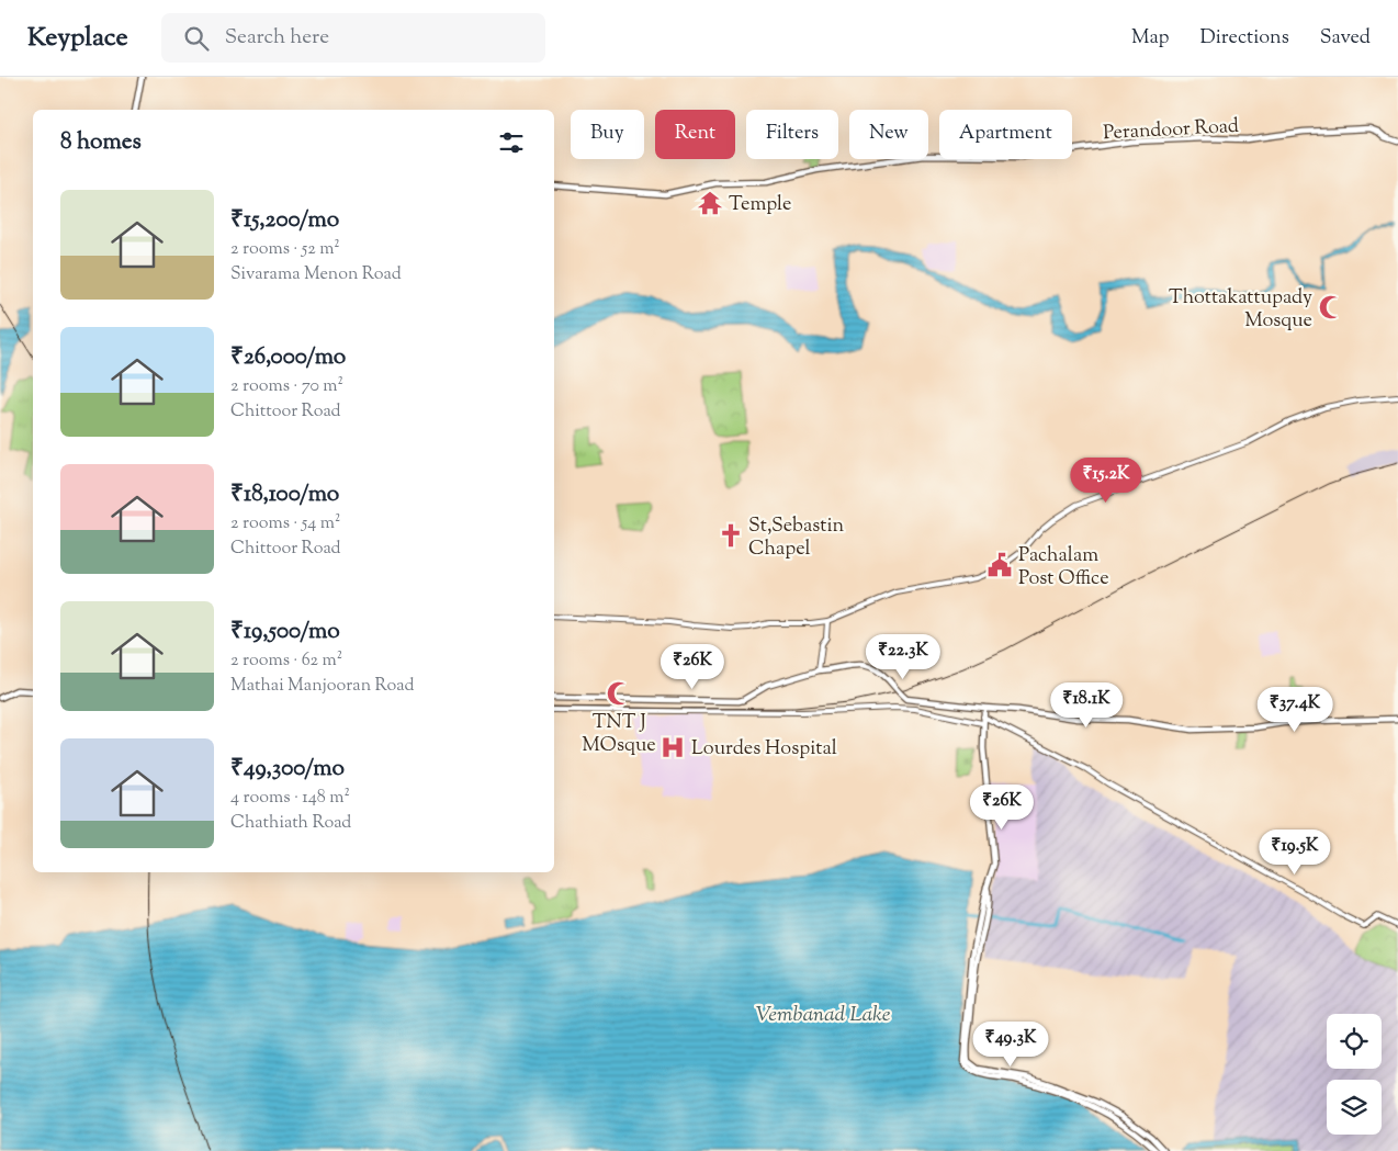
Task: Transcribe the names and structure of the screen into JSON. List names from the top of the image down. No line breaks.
{"streets":{"main road":["Perandoor Road"]},"water":["Vembanad Lake"],"places":{"temple":["Temple"],"mosque":["Thottakattupady Mosque","TNT J MOsque"],"church":["St,Sebastin Chapel"],"public building":["Pachalam Post Office"],"hospital":["Lourdes Hospital"]},"page":{"header":"Keyplace","search":"Search here","nav":["Map","Directions","Saved"],"chip":["Buy","Rent","Filters","New","Apartment"],"heading":"8 homes","list":[{"name":"₹15,200/mo","note":"2 rooms · 52 m² · Sivarama Menon Road"},{"name":"₹26,000/mo","note":"2 rooms · 70 m² · Chittoor Road"},{"name":"₹18,100/mo","note":"2 rooms · 54 m² · Chittoor Road"},{"name":"₹19,500/mo","note":"2 rooms · 62 m² · Mathai Manjooran Road"},{"name":"₹49,300/mo","note":"4 rooms · 148 m² · Chathiath Road"}],"price":["₹15.2K","₹22.3K","₹26K","₹18.1K","₹37.4K","₹26K","₹19.5K","₹49.3K"]}}
